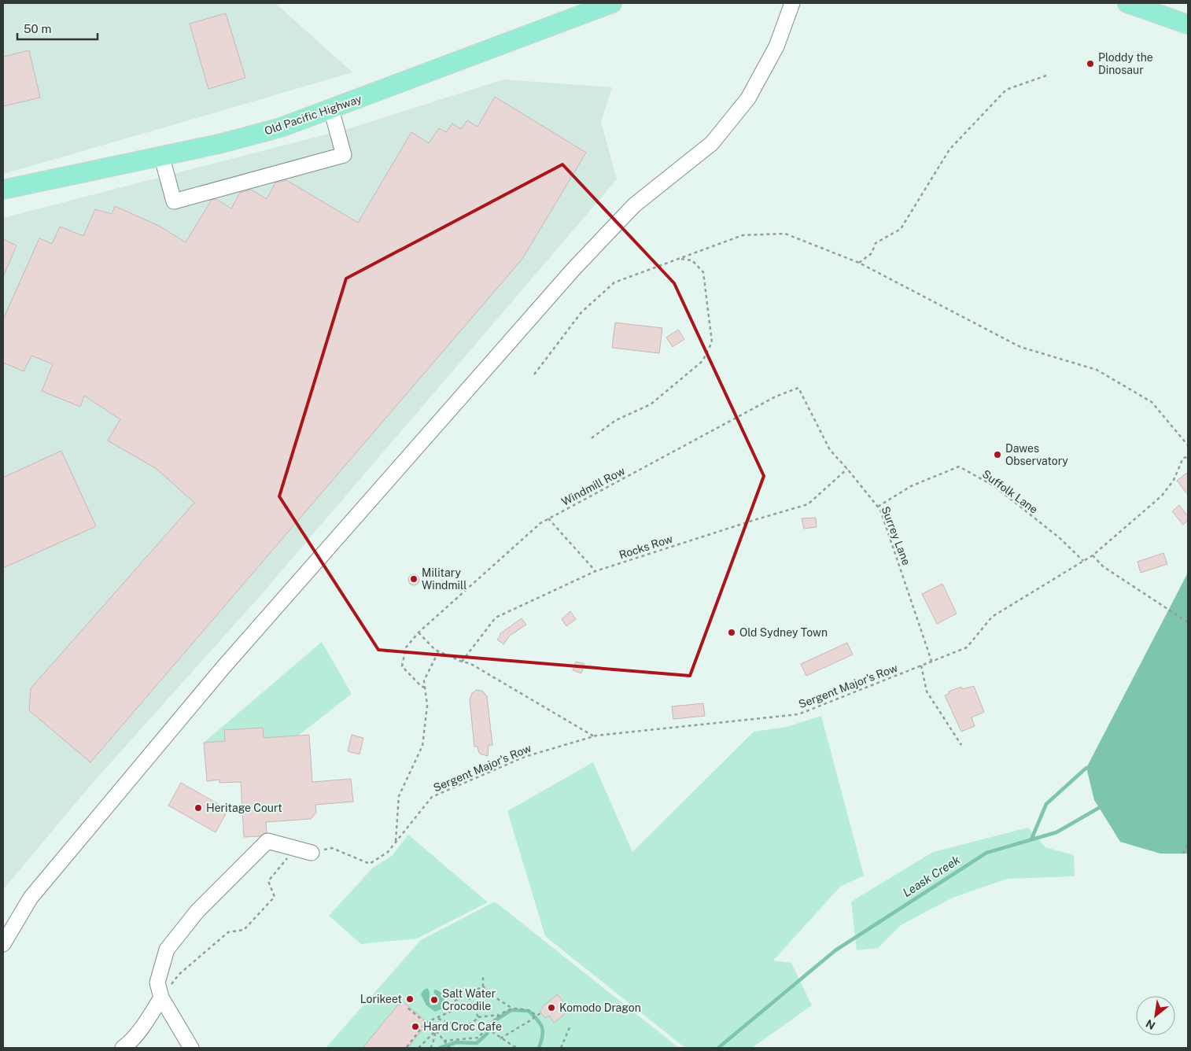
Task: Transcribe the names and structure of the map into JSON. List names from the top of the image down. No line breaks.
{"streets":{"main road":["Old Pacific Highway"],"path":["Windmill Row","Suffolk Lane","Surrey Lane","Rocks Row","Sergent Major's Row"]},"crossings":[["Windmill Row","Surrey Lane"],["Suffolk Lane","Surrey Lane"],["Suffolk Lane","Sergent Major's Row"],["Surrey Lane","Rocks Row"],["Surrey Lane","Sergent Major's Row"]],"water":["Leask Creek"],"places":["Ploddy the Dinosaur","Dawes Observatory","Military Windmill","Old Sydney Town","Heritage Court","Lorikeet","Salt Water Crocodile","Komodo Dragon","Hard Croc Cafe"],"scale_bar":"50 m","north":"bottom left"}
